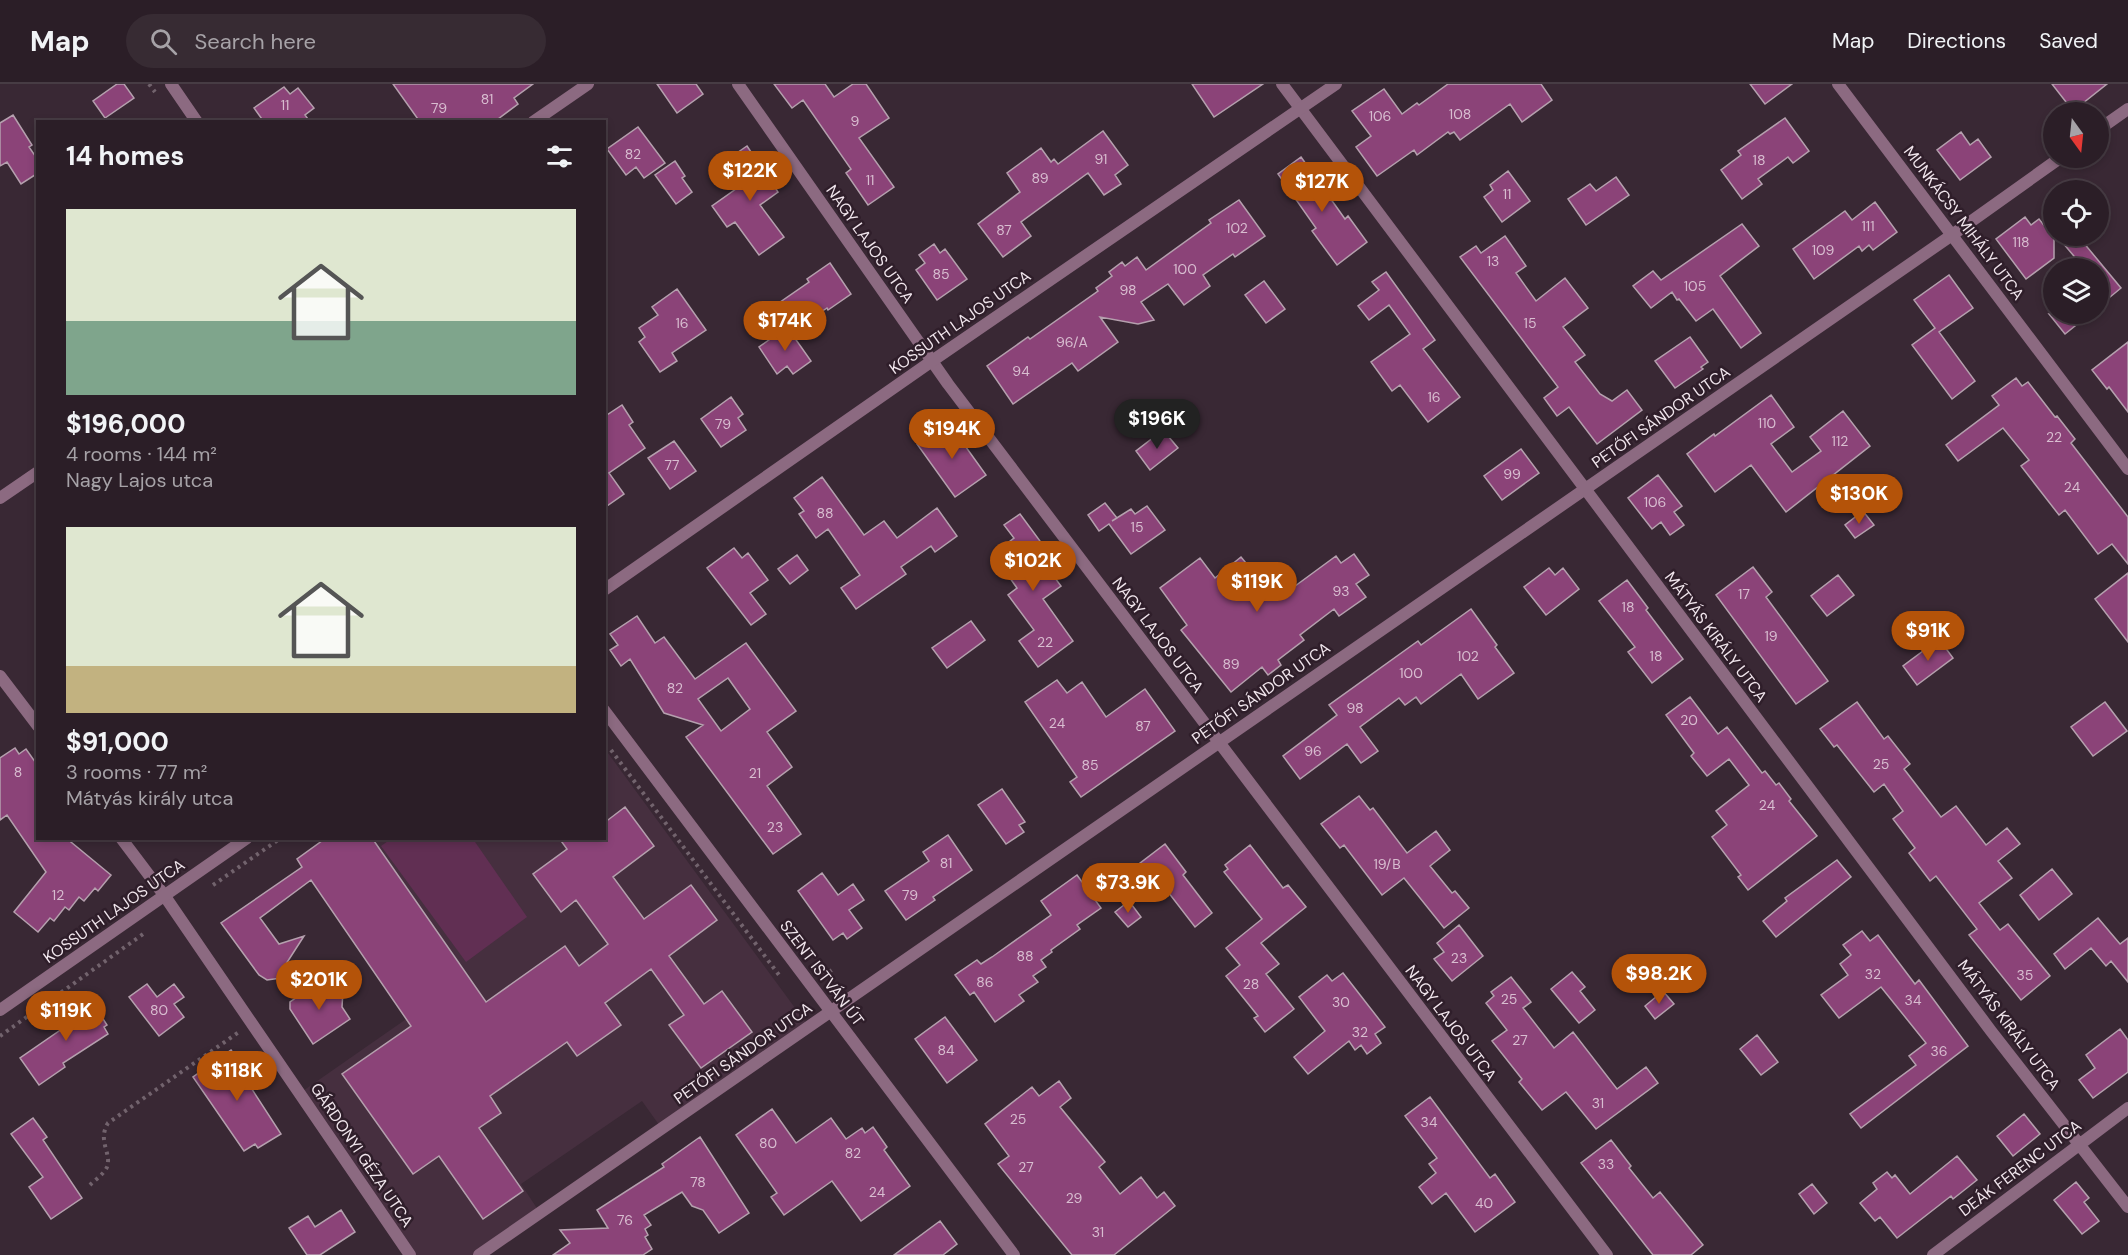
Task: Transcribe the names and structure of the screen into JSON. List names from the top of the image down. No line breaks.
{"streets":{"street":["MUNKÁCSY MIHÁLY UTCA","NAGY LAJOS UTCA","KOSSUTH LAJOS UTCA","PETŐFI SÁNDOR UTCA","MÁTYÁS KIRÁLY UTCA","SZENT ISTVÁN ÚT","GÁRDONYI GÉZA UTCA","DEÁK FERENC UTCA"]},"crossings":[["MUNKÁCSY MIHÁLY UTCA","PETŐFI SÁNDOR UTCA"],["NAGY LAJOS UTCA","KOSSUTH LAJOS UTCA"],["NAGY LAJOS UTCA","PETŐFI SÁNDOR UTCA"],["KOSSUTH LAJOS UTCA","MÁTYÁS KIRÁLY UTCA"],["KOSSUTH LAJOS UTCA","GÁRDONYI GÉZA UTCA"],["PETŐFI SÁNDOR UTCA","MÁTYÁS KIRÁLY UTCA"],["PETŐFI SÁNDOR UTCA","SZENT ISTVÁN ÚT"],["MÁTYÁS KIRÁLY UTCA","DEÁK FERENC UTCA"]],"house_numbers":["81","11","79","108","106","9","82","91","18","89","11","11","111","102","87","118","109","13","100","85","105","98","16","15","96/A","94","16","110","79","22","112","77","99","24","106","88","15","93","17","18","19","22","102","18","89","100","82","98","20","24","87","96","25","85","8","21","24","23","81","19/B","12","79","88","23","32","35","86","28","25","34","30","80","32","27","84","36","31","25","34","80","82","33","27","78","24","29","40","76","31"],"north":"bottom","page":{"header":"Map","search":"Search here","nav":["Map","Directions","Saved"],"heading":"14 homes","price":["$122K","$127K","$174K","$196K","$194K","$130K","$102K","$119K","$91K","$73.9K","$98.2K","$201K","$119K","$118K"],"list":[{"name":"$196,000","note":"4 rooms · 144 m² · Nagy Lajos utca"},{"name":"$91,000","note":"3 rooms · 77 m² · Mátyás király utca"}]}}
